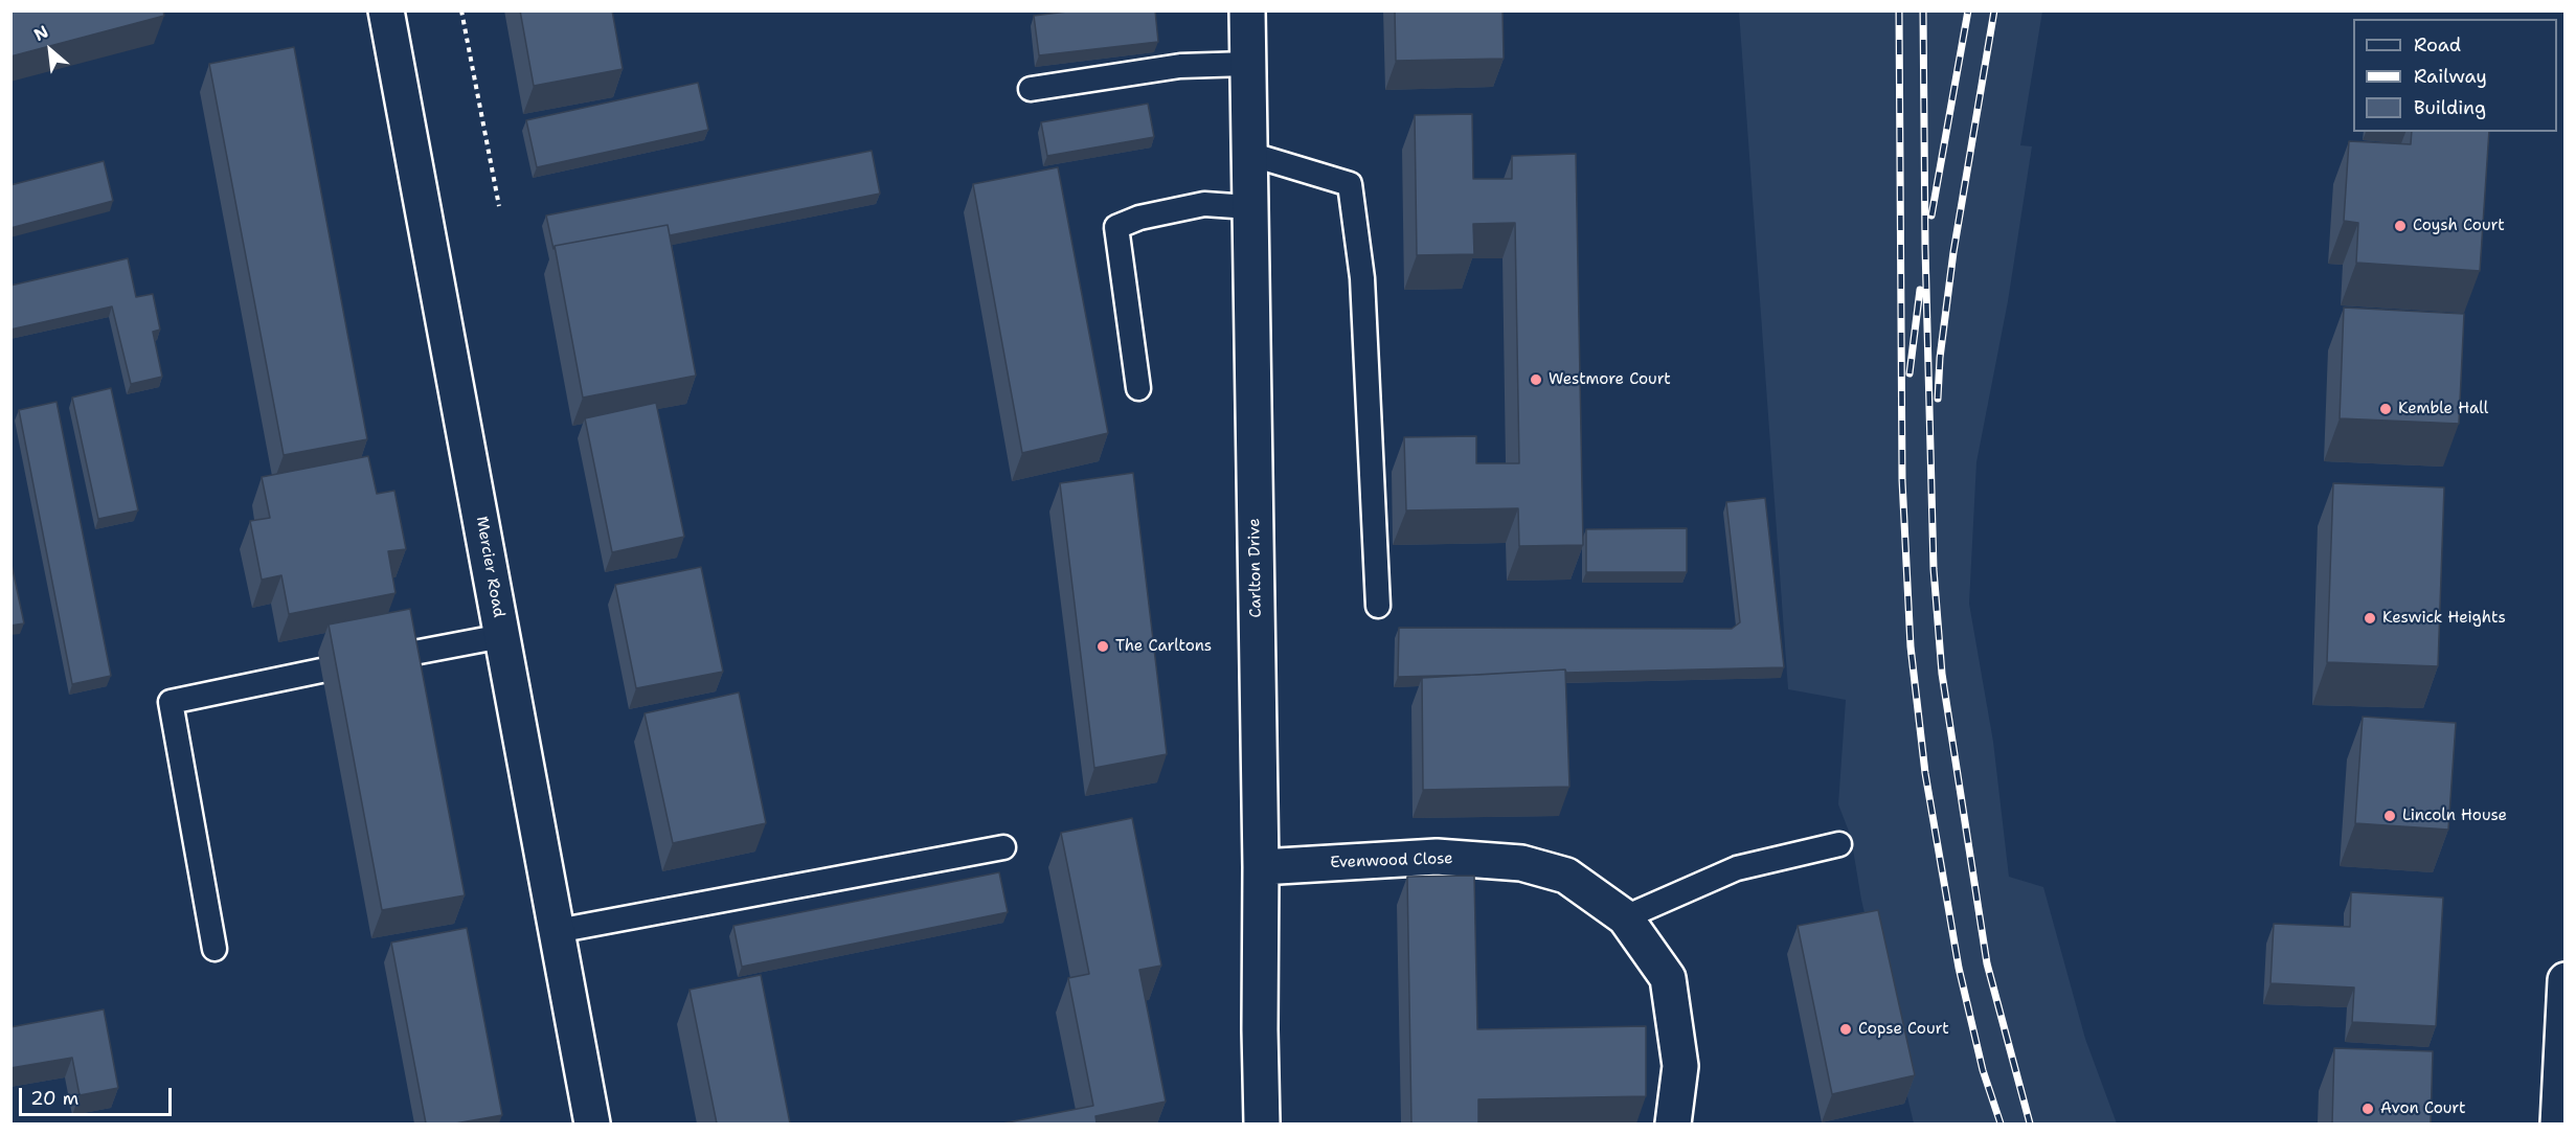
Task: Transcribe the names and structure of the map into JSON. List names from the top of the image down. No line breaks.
{"streets":{"street":["Mercier Road","Carlton Drive","Evenwood Close"]},"crossings":[["Carlton Drive","Evenwood Close"]],"places":["Coysh Court","Westmore Court","Kemble Hall","Keswick Heights","The Carltons","Lincoln House","Copse Court","Avon Court"],"legend":["Road","Railway","Building"],"scale_bar":"20 m","north":"top left"}
